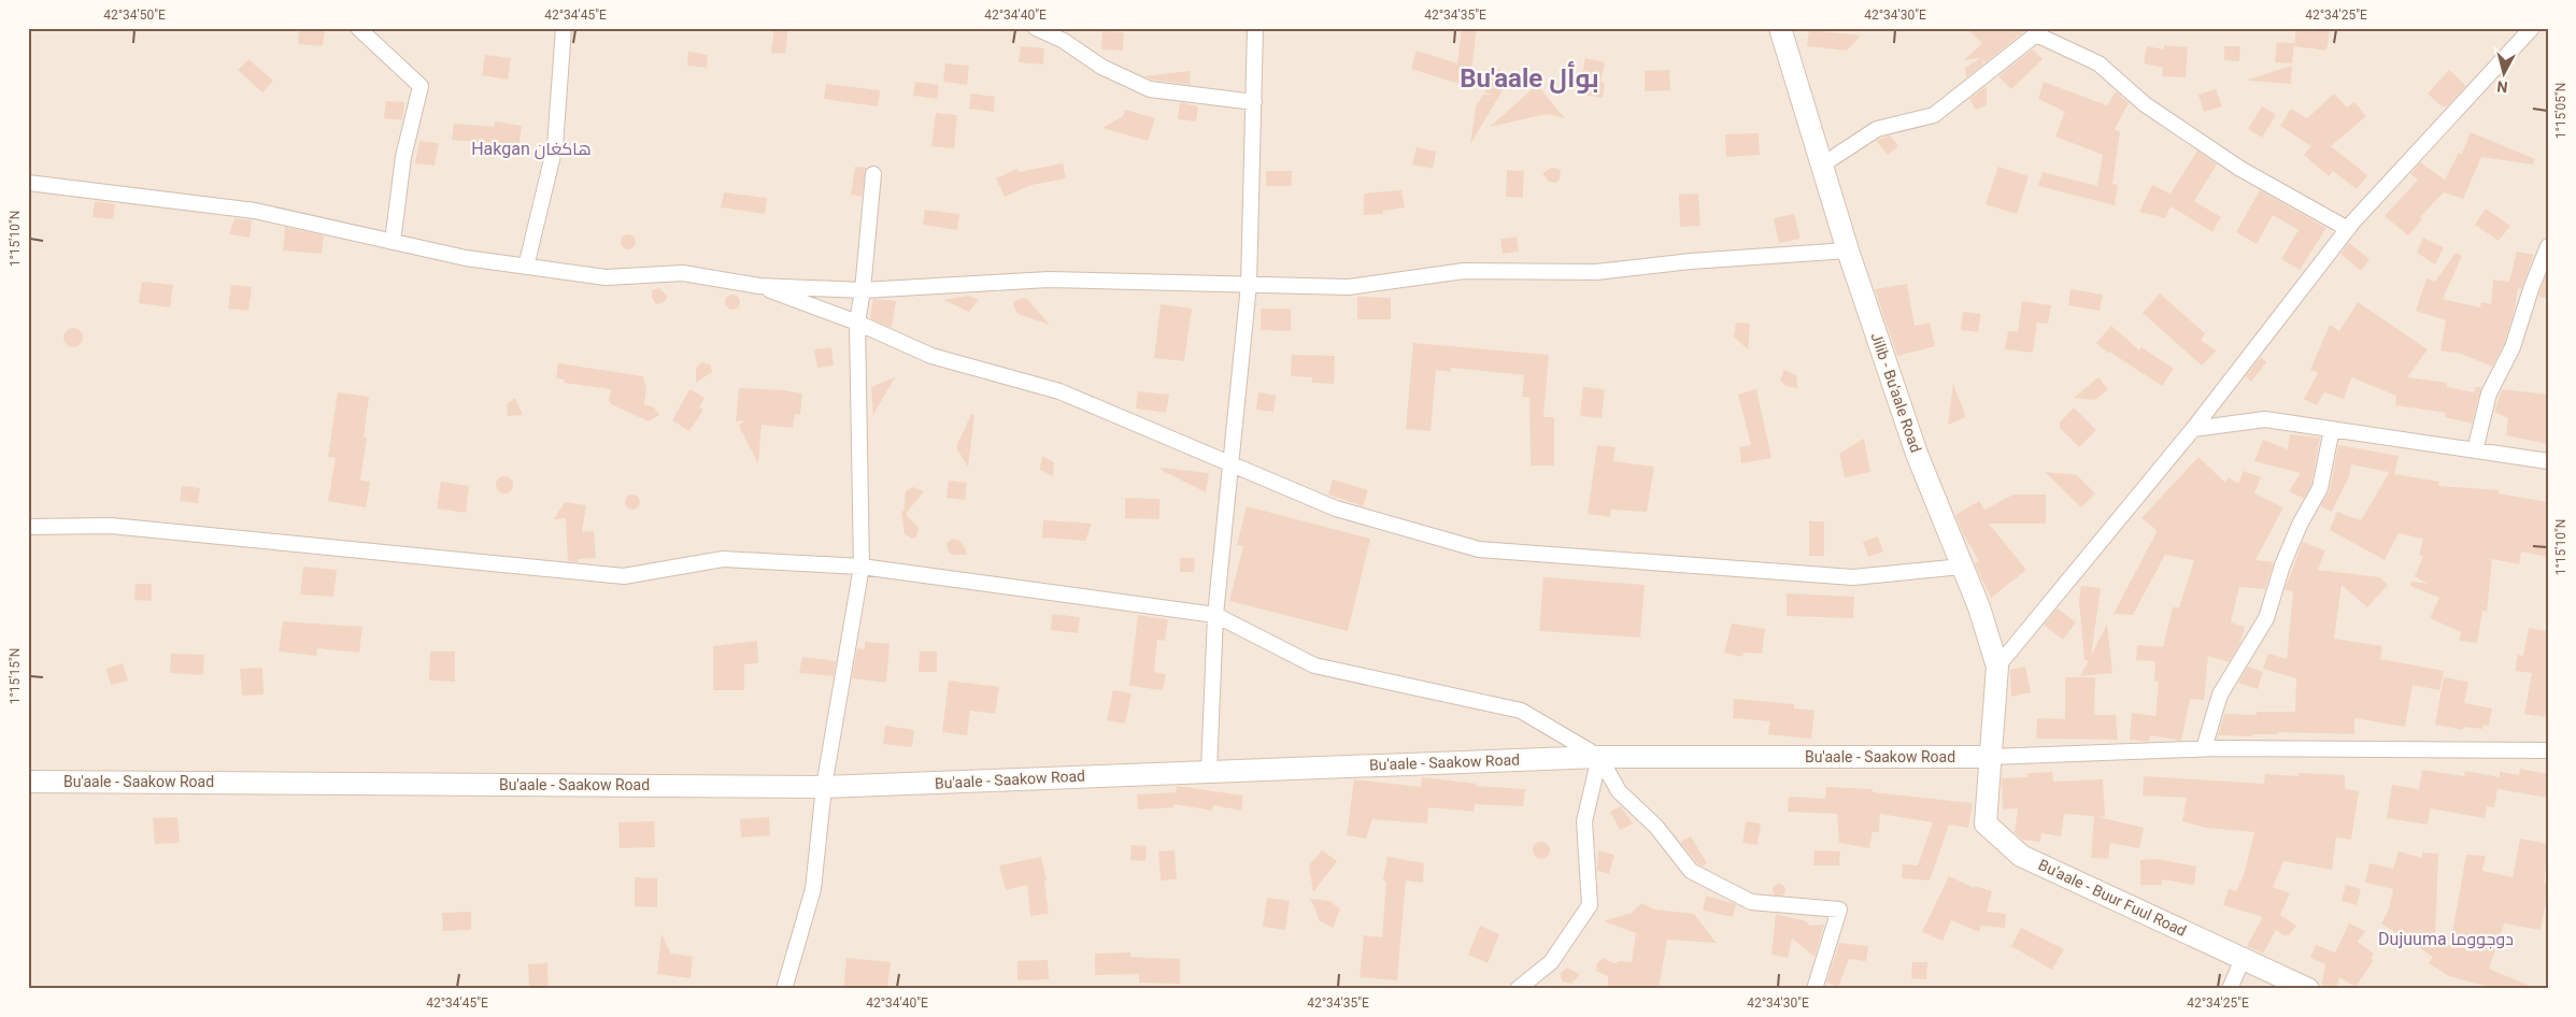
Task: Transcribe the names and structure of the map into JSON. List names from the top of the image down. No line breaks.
{"streets":{"main road":["Jilib - Bu'aale Road","Bu'aale - Saakow Road","Bu'aale - Buur Fuul Road"]},"crossings":[["Jilib - Bu'aale Road","Bu'aale - Saakow Road"],["Jilib - Bu'aale Road","Bu'aale - Buur Fuul Road"],["Bu'aale - Saakow Road","Bu'aale - Buur Fuul Road"]],"districts":["Bu'aale بوأل","Hakgan هاكغان","Dujuuma دوجووما"],"north":"bottom","coordinates":["42°34'50\"E","42°34'45\"E","42°34'40\"E","42°34'35\"E","42°34'30\"E","42°34'25\"E","1°15'05\"N","1°15'10\"N","1°15'15\"N"]}
